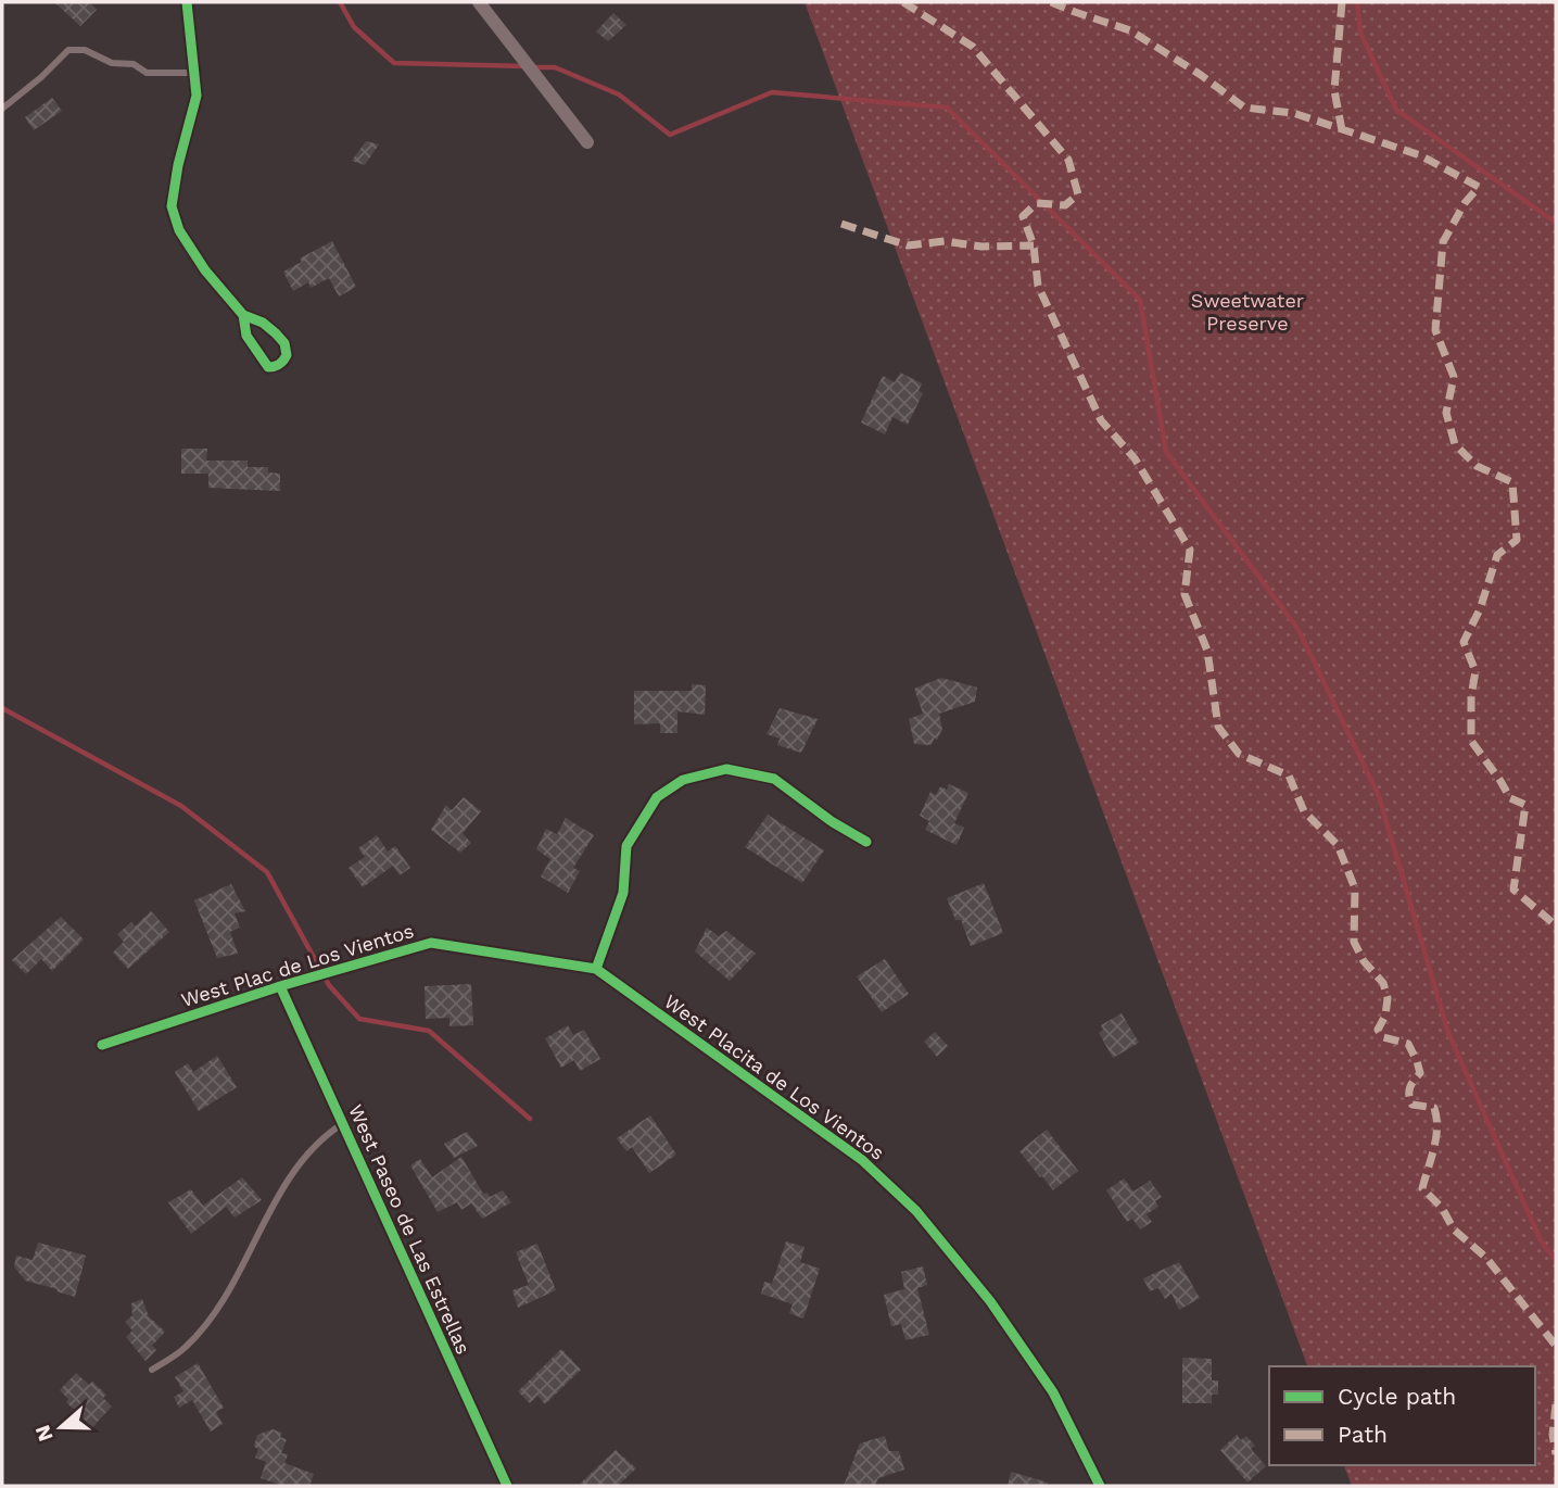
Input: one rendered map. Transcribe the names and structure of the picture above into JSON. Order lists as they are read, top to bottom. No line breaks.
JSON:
{"streets":{"street":["West Plac de Los Vientos","West Placita de Los Vientos","West Paseo de Las Estrellas"]},"crossings":[["West Plac de Los Vientos","West Placita de Los Vientos"],["West Plac de Los Vientos","West Paseo de Las Estrellas"]],"parks":["Sweetwater Preserve"],"legend":["Cycle path","Path"],"north":"left"}
